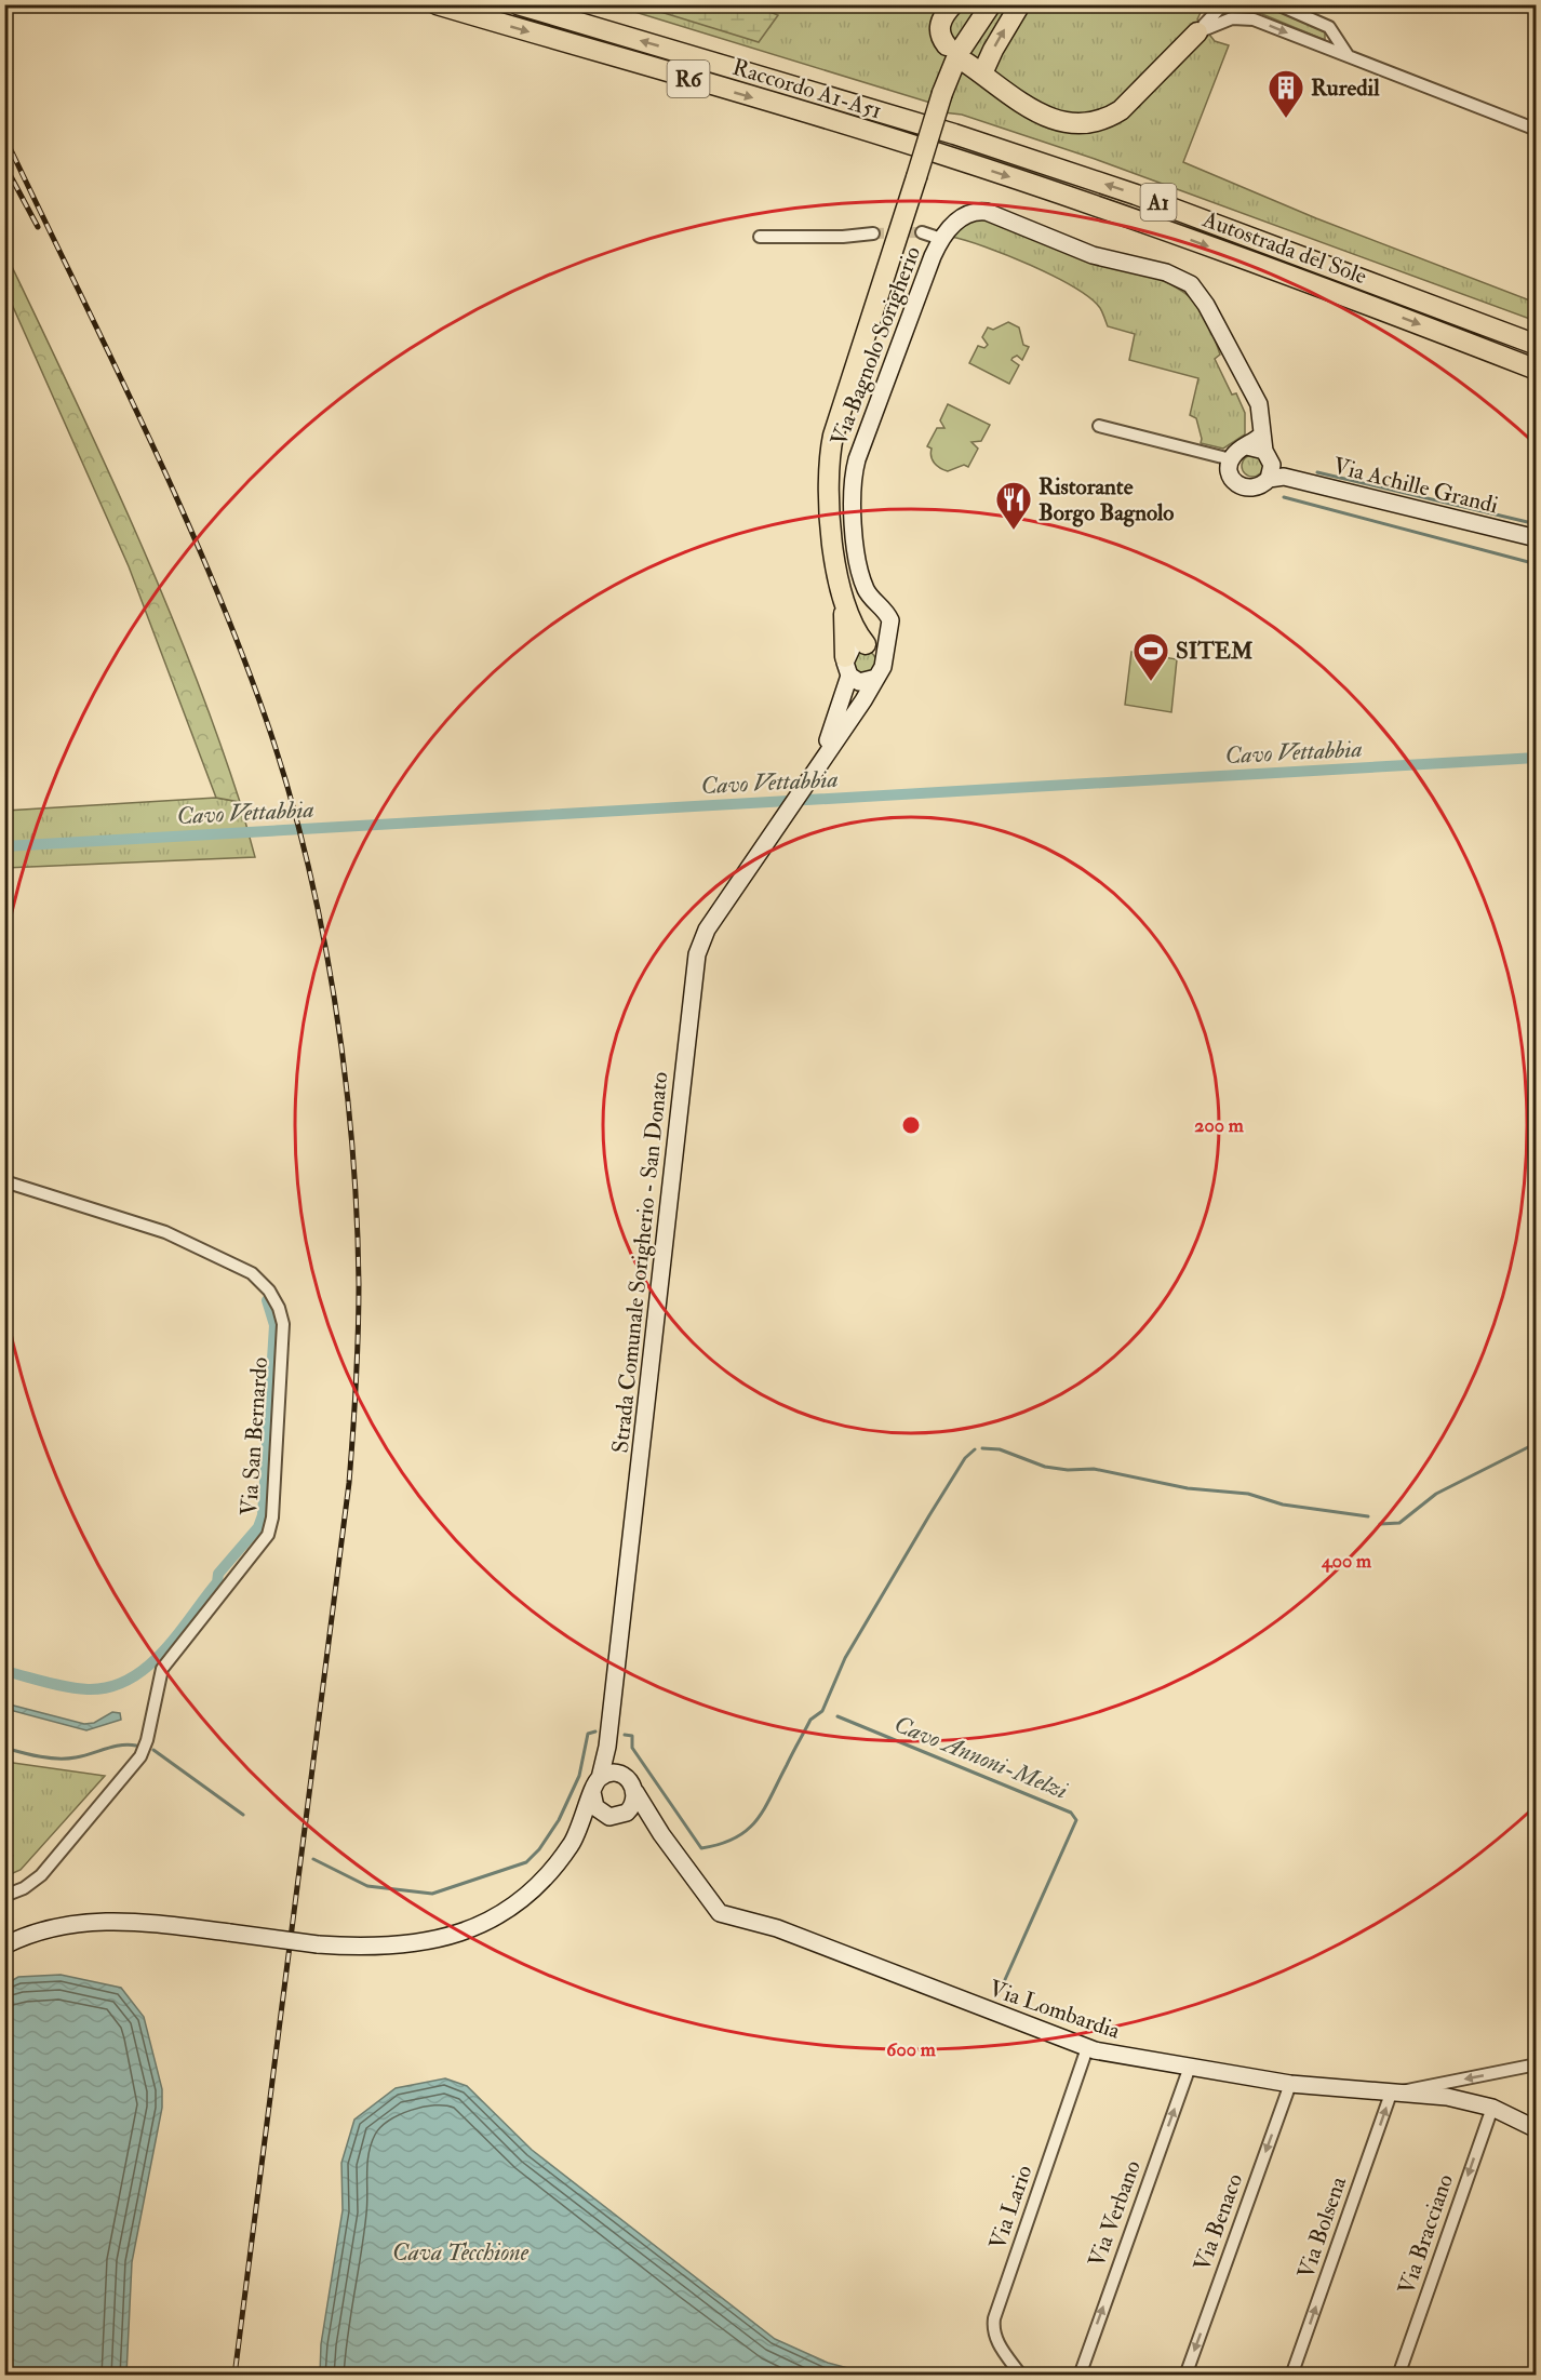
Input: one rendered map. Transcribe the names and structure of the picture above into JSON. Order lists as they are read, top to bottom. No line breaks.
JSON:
{"streets":{"highway":["R6","Raccordo A1-A51","A1","Autostrada del Sole"],"street":["Via Bagnolo Sorigherio","Via Achille Grandi","Strada Comunale Sorigherio - San Donato","Via San Bernardo","Via Lombardia","Via Lario","Via Verbano","Via Benaco","Via Bolsena","Via Bracciano"]},"crossings":[["Raccordo A1-A51","Autostrada del Sole"],["Via Bagnolo Sorigherio","Via Achille Grandi"],["Strada Comunale Sorigherio - San Donato","Via Lombardia"],["Via Lombardia","Via Lario"],["Via Lombardia","Via Verbano"],["Via Lombardia","Via Benaco"],["Via Lombardia","Via Bolsena"],["Via Lombardia","Via Bracciano"]],"one_way":["Via Verbano","Via Benaco","Via Bolsena","Via Bracciano"],"water":["Cavo Vettabbia","Cavo Annoni-Melzi","Cava Tecchione"],"places":{"building":["Ruredil"],"restaurant":["Ristorante Borgo Bagnolo"],"sports":["SITEM"]},"rings":["200 m","400 m","600 m"]}
